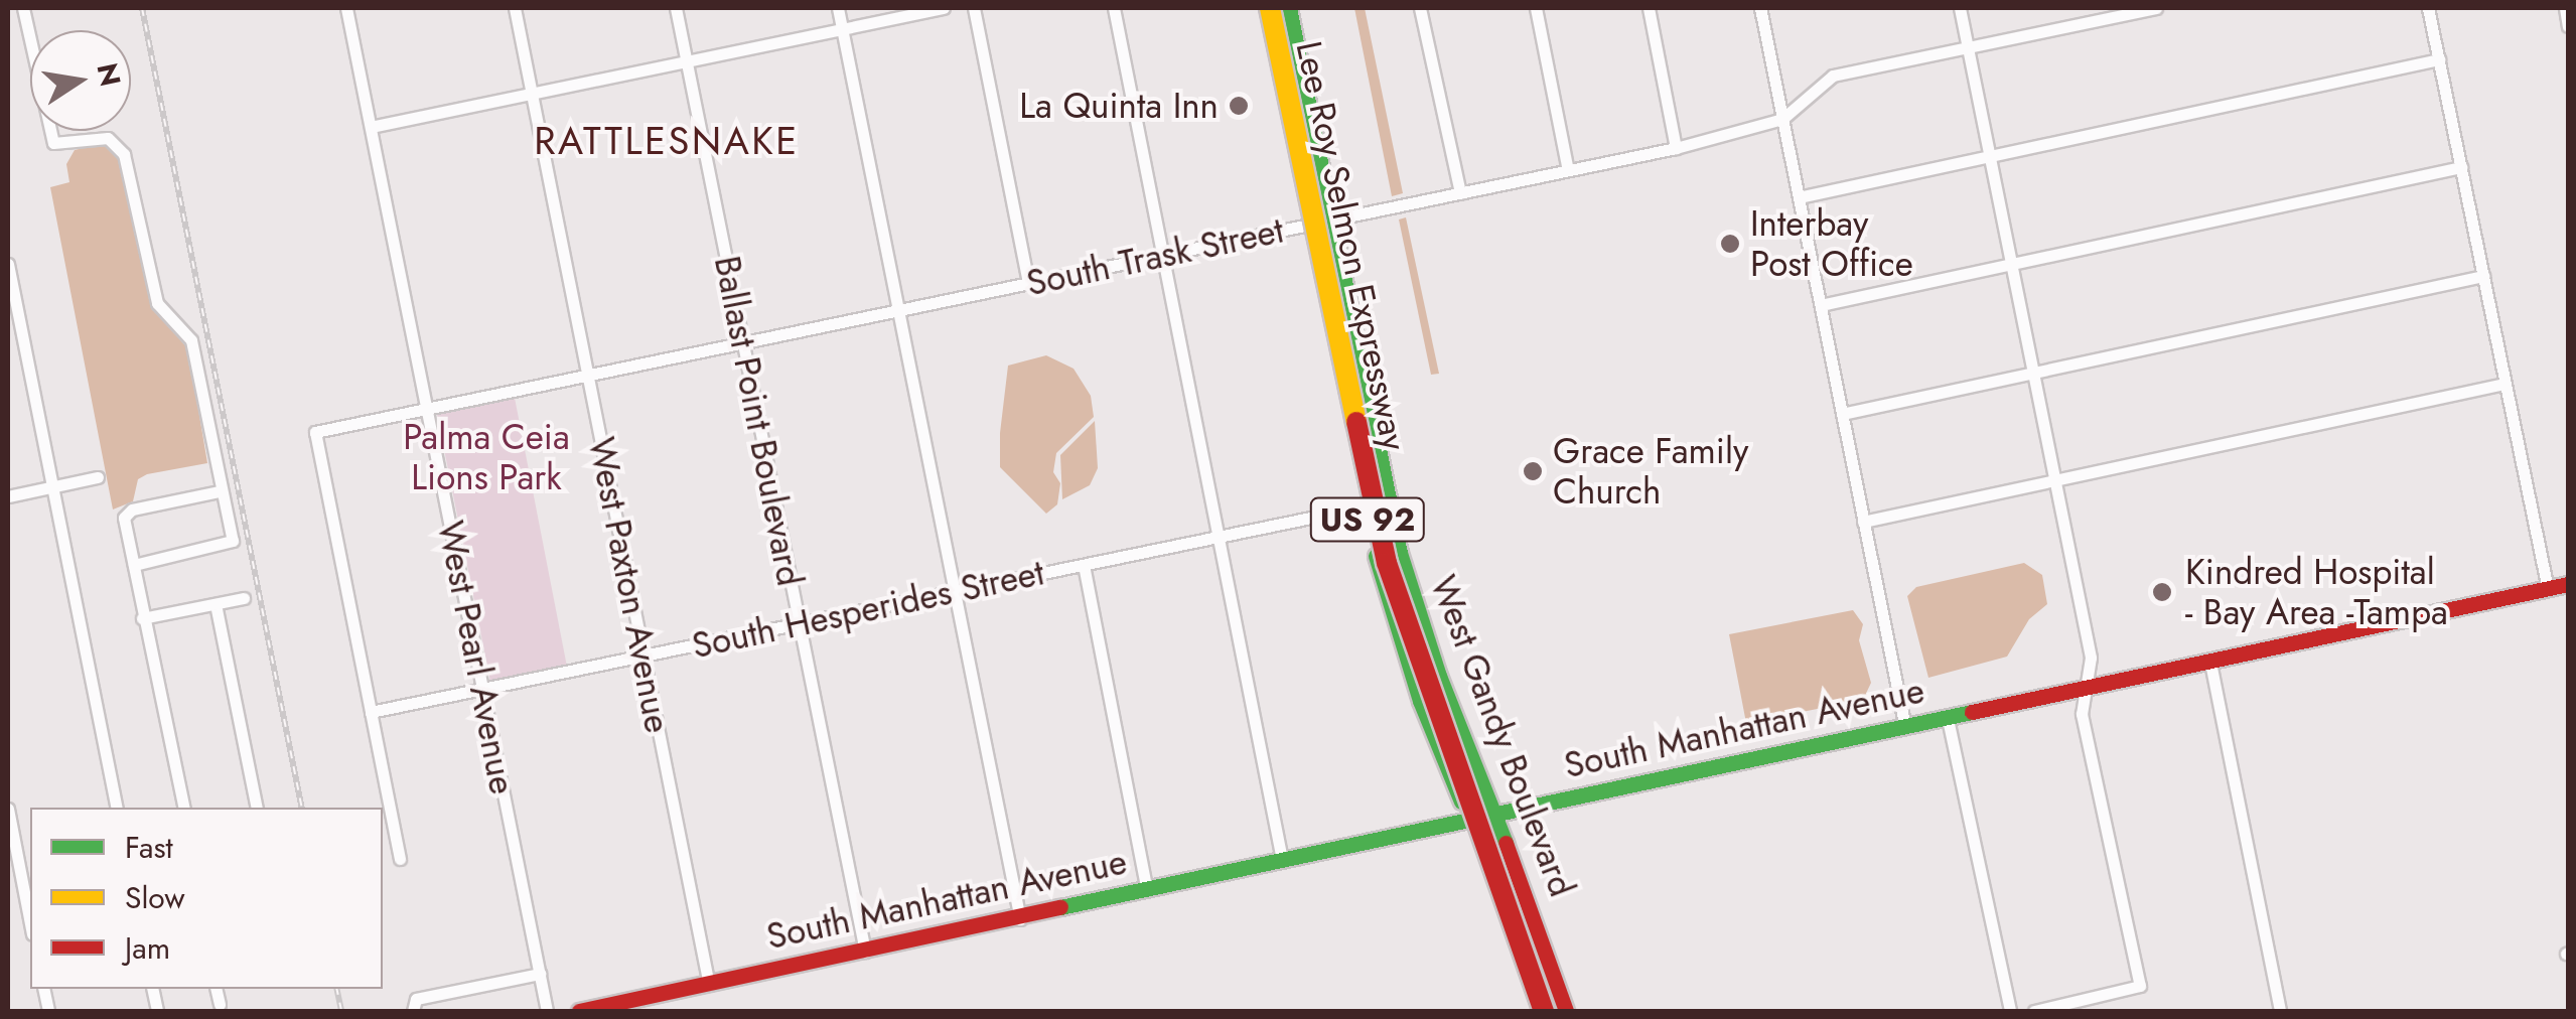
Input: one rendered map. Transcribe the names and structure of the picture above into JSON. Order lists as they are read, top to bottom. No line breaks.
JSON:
{"streets":{"main road":["Lee Roy Selmon Expressway","US 92","South Manhattan Avenue","West Gandy Boulevard"],"street":["South Trask Street","Ballast Point Boulevard","West Paxton Avenue","South Hesperides Street","West Pearl Avenue"]},"crossings":[["Lee Roy Selmon Expressway","West Gandy Boulevard"],["South Trask Street","Ballast Point Boulevard"],["South Trask Street","West Paxton Avenue"],["South Trask Street","South Hesperides Street"],["South Trask Street","West Pearl Avenue"],["South Trask Street","West Gandy Boulevard"],["Ballast Point Boulevard","South Hesperides Street"],["Ballast Point Boulevard","South Manhattan Avenue"],["West Paxton Avenue","South Hesperides Street"],["West Paxton Avenue","South Manhattan Avenue"],["South Hesperides Street","West Pearl Avenue"],["South Hesperides Street","West Gandy Boulevard"],["South Manhattan Avenue","West Gandy Boulevard"]],"districts":["RATTLESNAKE"],"parks":["Palma Ceia Lions Park"],"places":["La Quinta Inn","Interbay Post Office","Grace Family Church","Kindred Hospital - Bay Area -Tampa"],"legend":["Fast","Slow","Jam"],"north":"right"}
